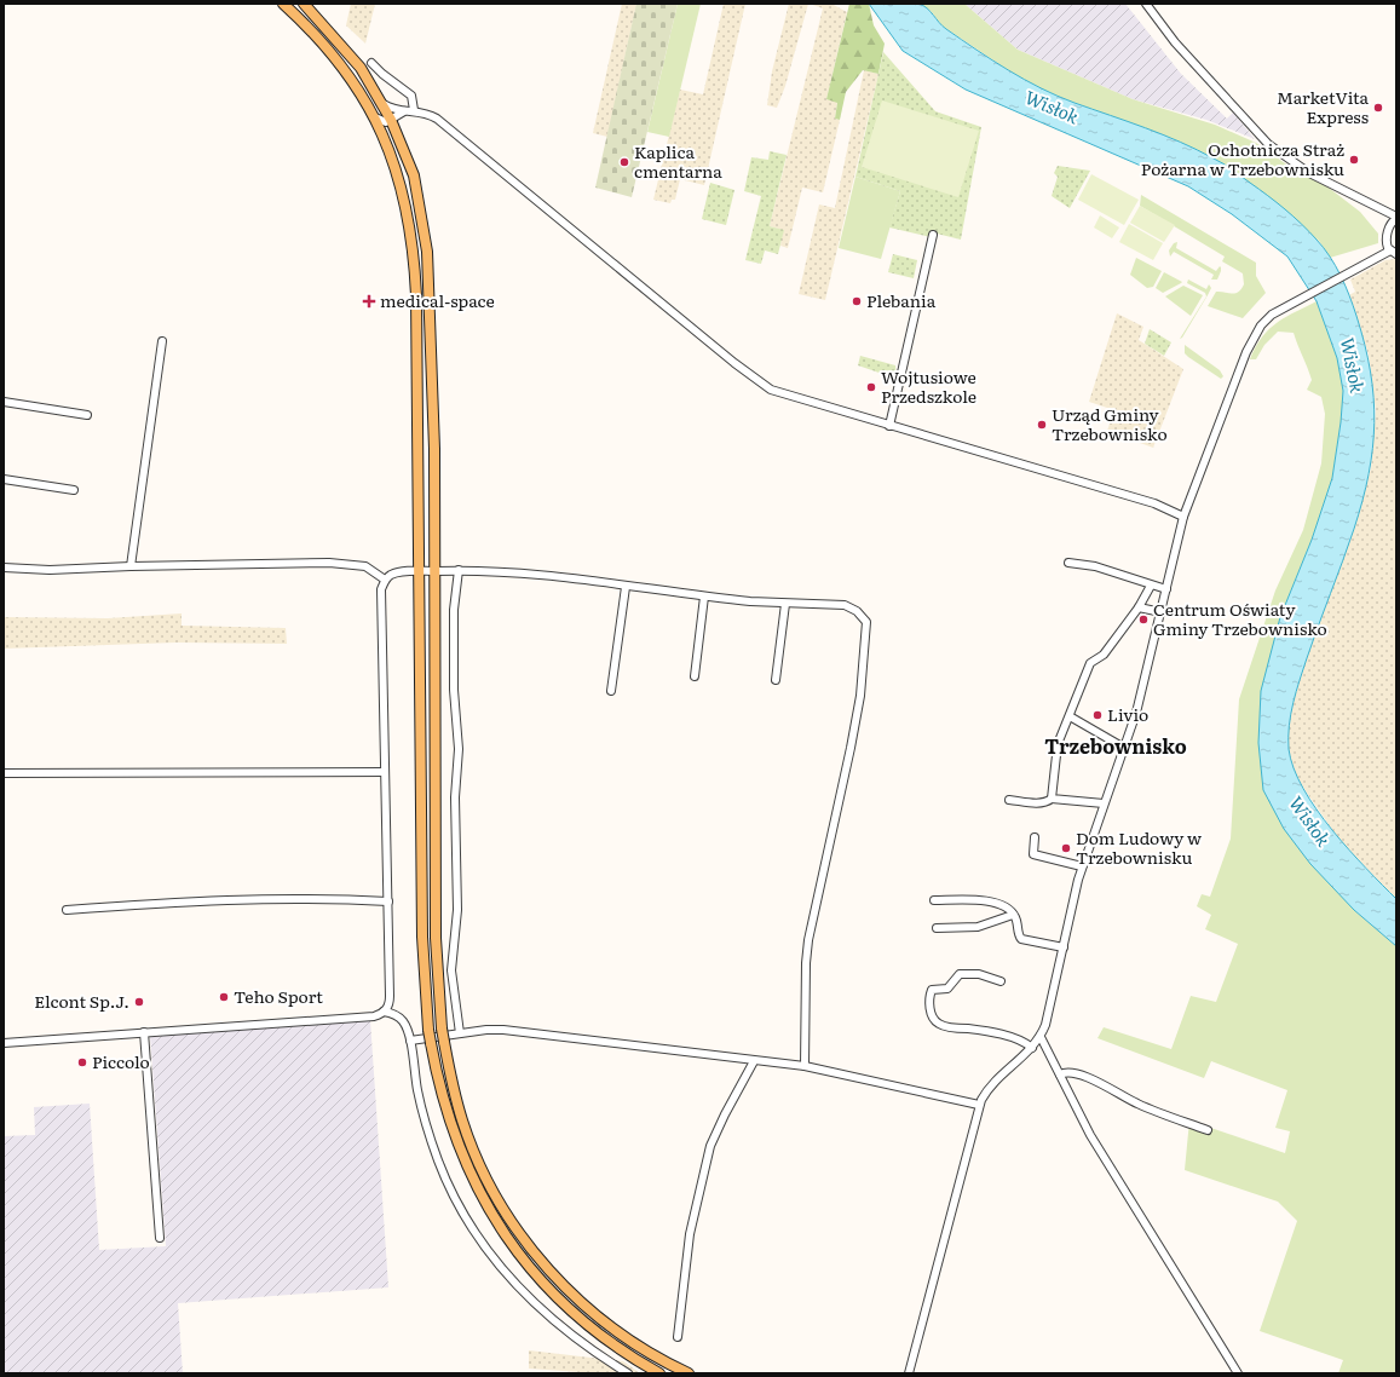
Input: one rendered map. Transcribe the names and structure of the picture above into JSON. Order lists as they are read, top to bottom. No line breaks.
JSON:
{"districts":["Trzebownisko"],"water":["Wisłok"],"places":{"other":["MarketVita Express","Ochotnicza Straż Pożarna w Trzebownisku","Kaplica cmentarna","Plebania","Wojtusiowe Przedszkole","Urząd Gminy Trzebownisko","Centrum Oświaty Gminy Trzebownisko","Livio","Dom Ludowy w Trzebownisku","Teho Sport","Elcont Sp.J.","Piccolo"],"health":["medical-space"]}}
